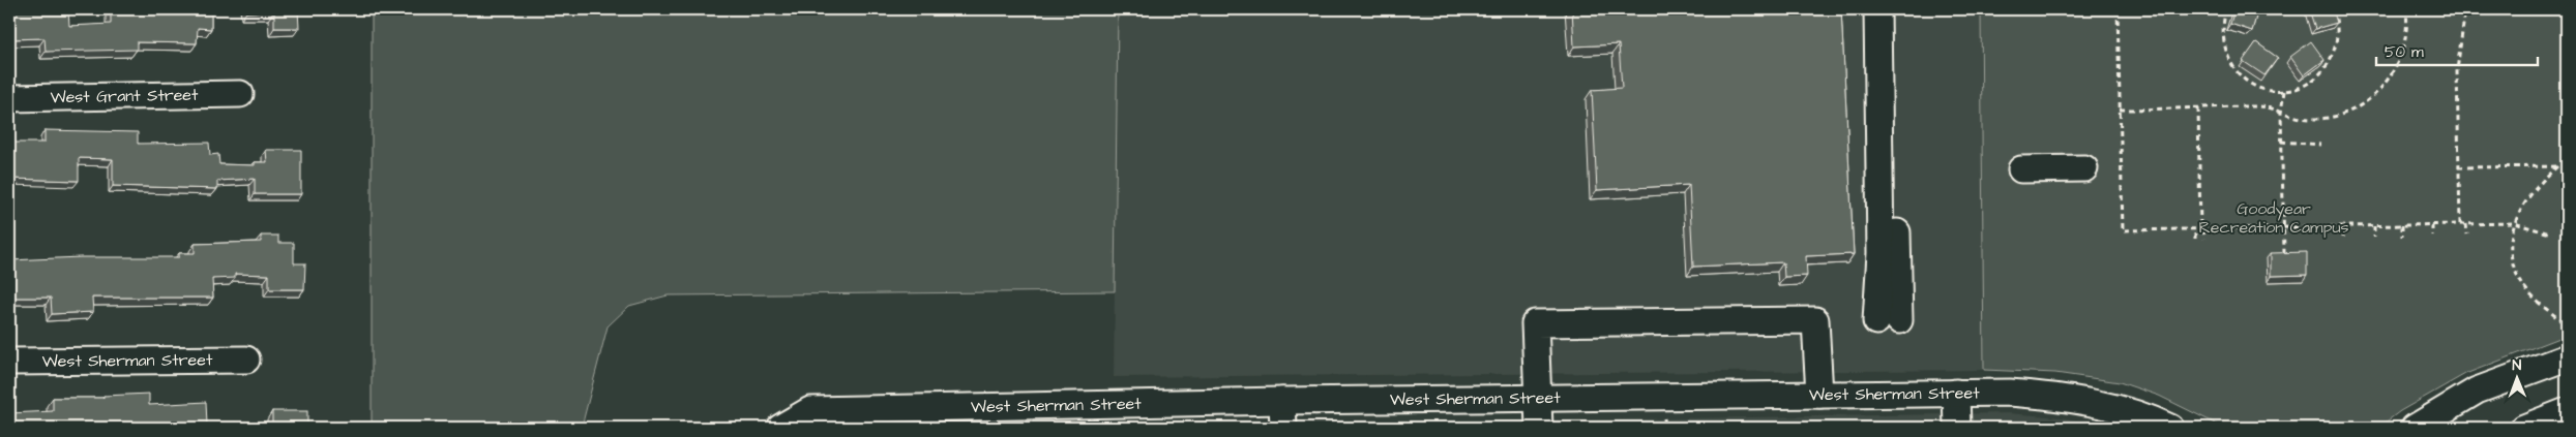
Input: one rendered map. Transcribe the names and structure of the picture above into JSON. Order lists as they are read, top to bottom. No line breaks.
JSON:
{"streets":{"street":["West Grant Street","West Sherman Street"]},"parks":["Goodyear Recreation Campus"],"scale_bar":"50 m","north":"top"}
